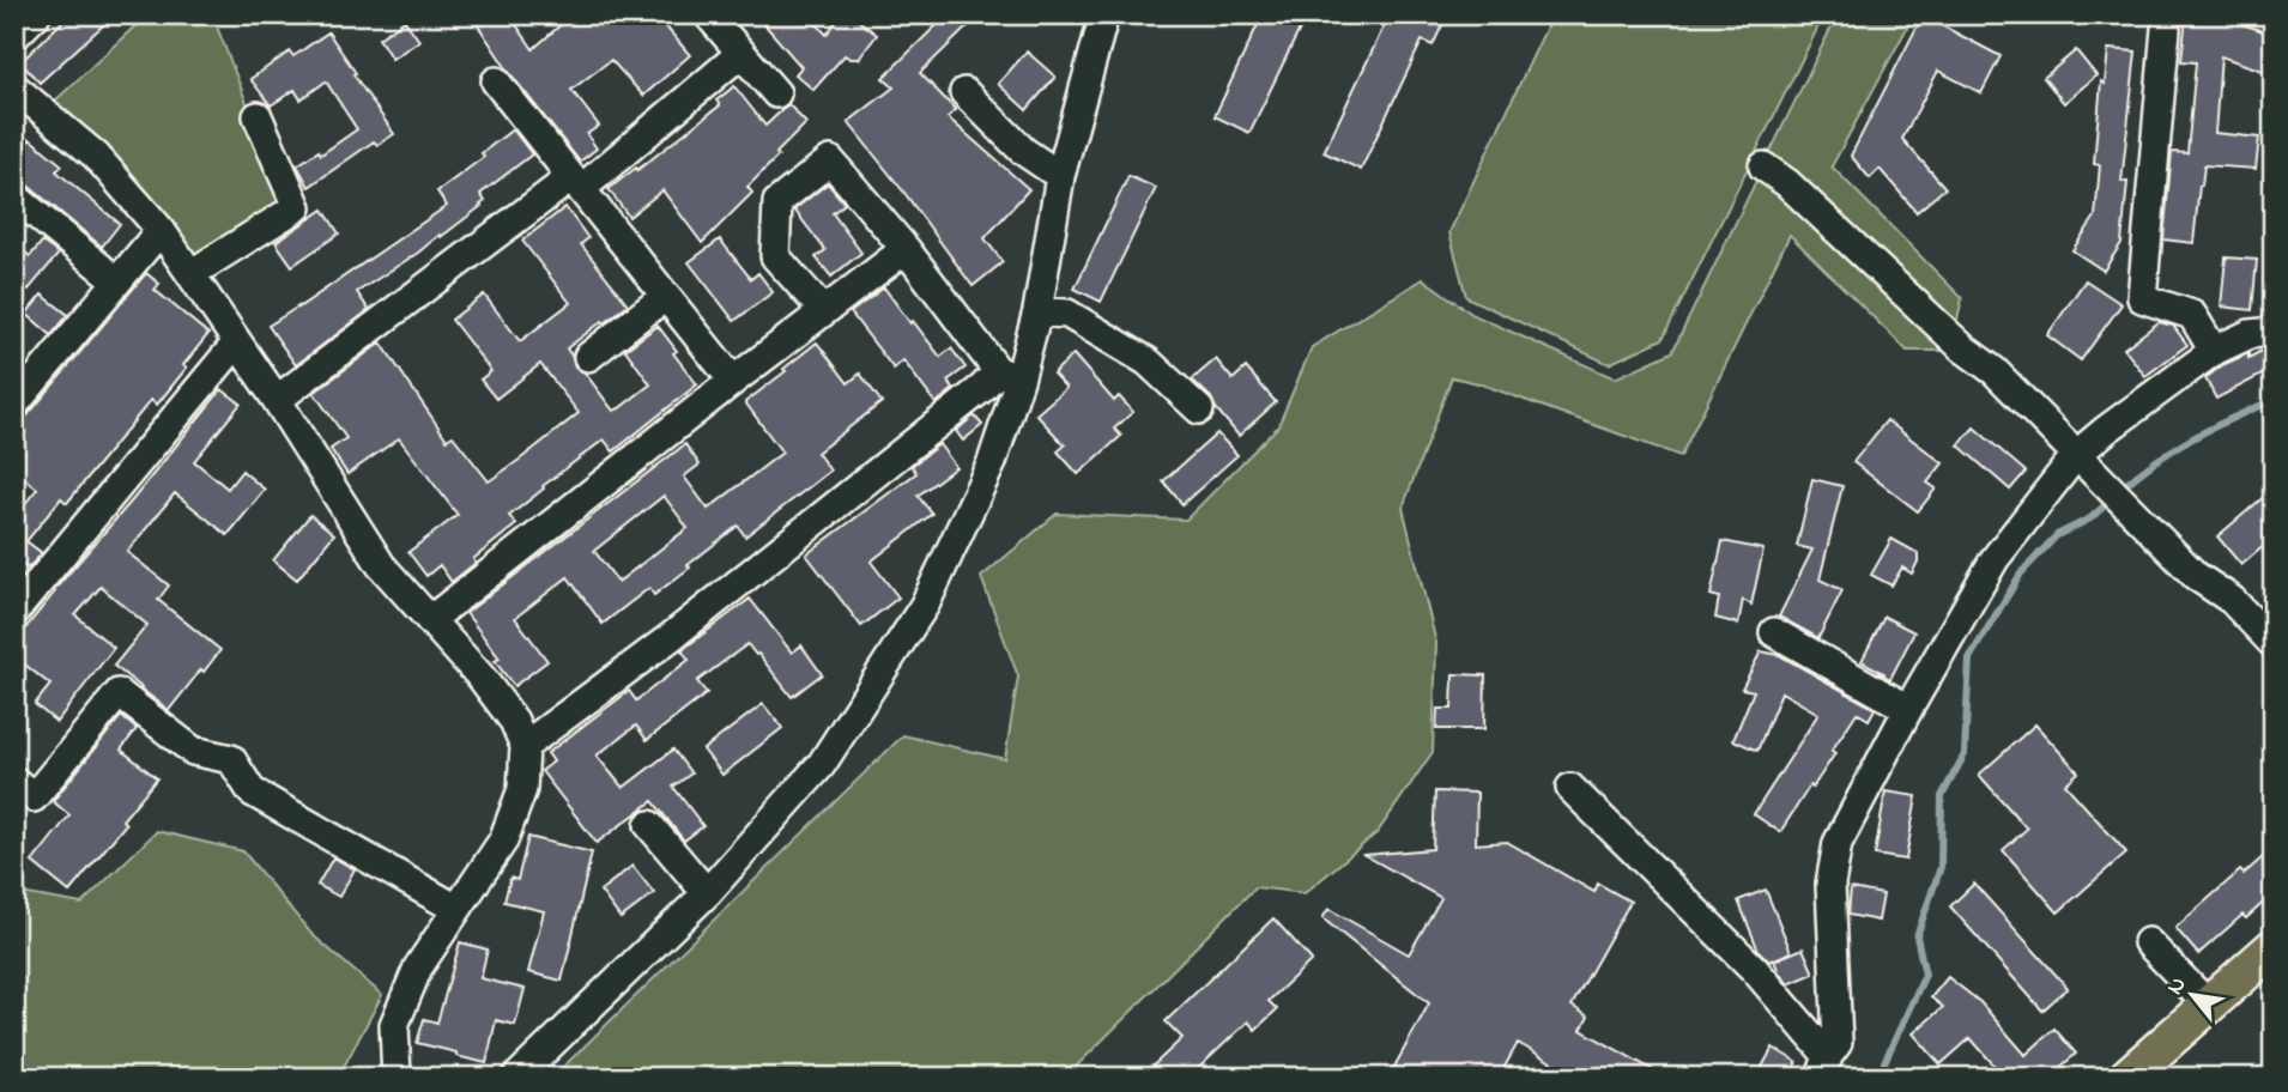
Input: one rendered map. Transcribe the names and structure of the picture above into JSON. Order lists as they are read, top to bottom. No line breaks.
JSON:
{"north":"top left"}
